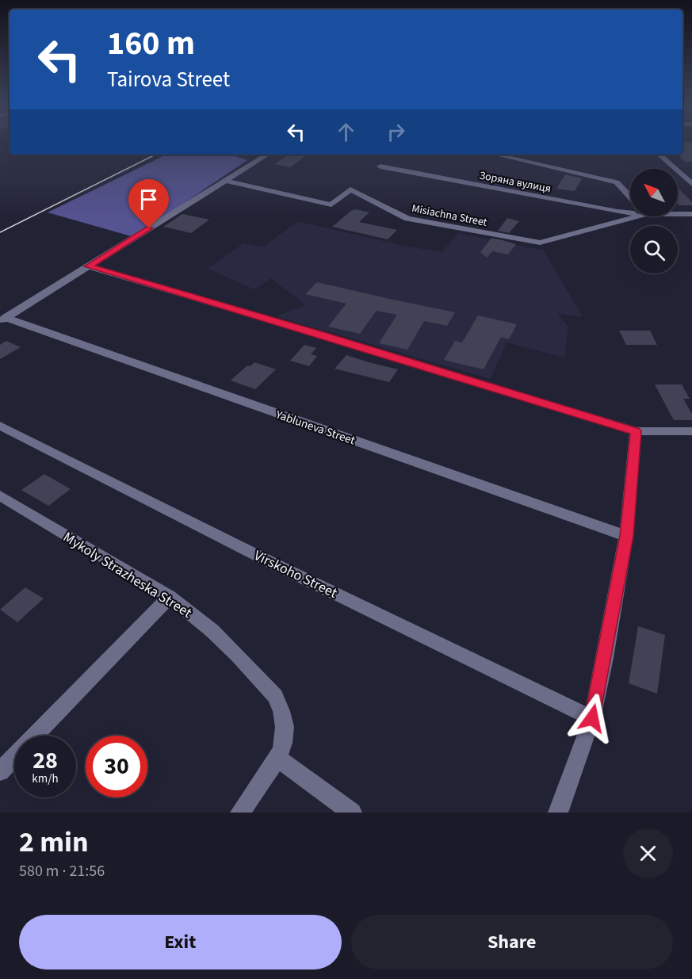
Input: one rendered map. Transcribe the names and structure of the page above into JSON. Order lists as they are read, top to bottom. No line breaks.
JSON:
{"streets":{"street":["Зоряна вулиця","Misiachna Street","Yabluneva Street","Virskoho Street","Mykoly Strazheska Street"]},"north":"top left","page":{"turn":["160 m","Tairova Street"],"speed":"28 km/h","limit":"30","heading":["2 min","580 m · 21:56"],"buttons":["Exit","Share"]}}
